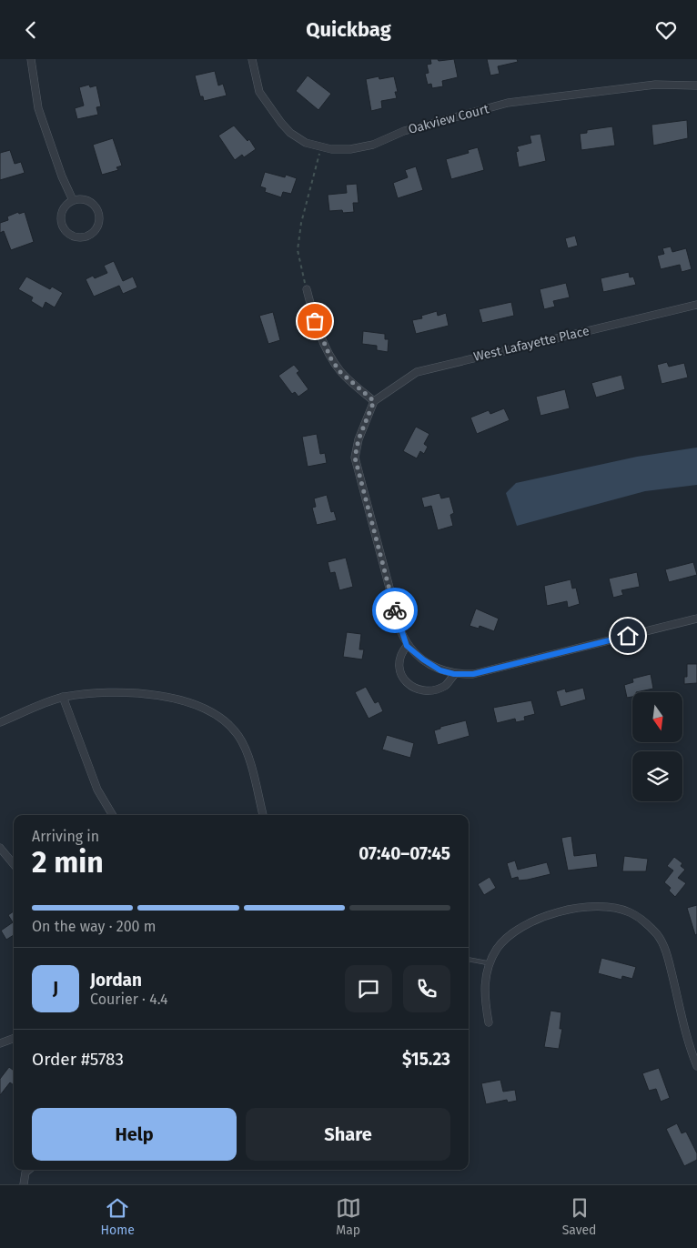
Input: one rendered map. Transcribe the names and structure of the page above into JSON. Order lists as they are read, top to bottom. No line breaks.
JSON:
{"streets":{"street":["Oakview Court","West Lafayette Place"]},"north":"bottom","page":{"header":"Quickbag","heading":["2 min","Arriving in","07:40–07:45"],"panel":["Jordan","Courier · 4.4","Order #5783","$15.23"],"bar":"On the way · 200 m","round":"J","buttons":["Help","Share"],"tabs":["Home","Map","Saved"]}}
